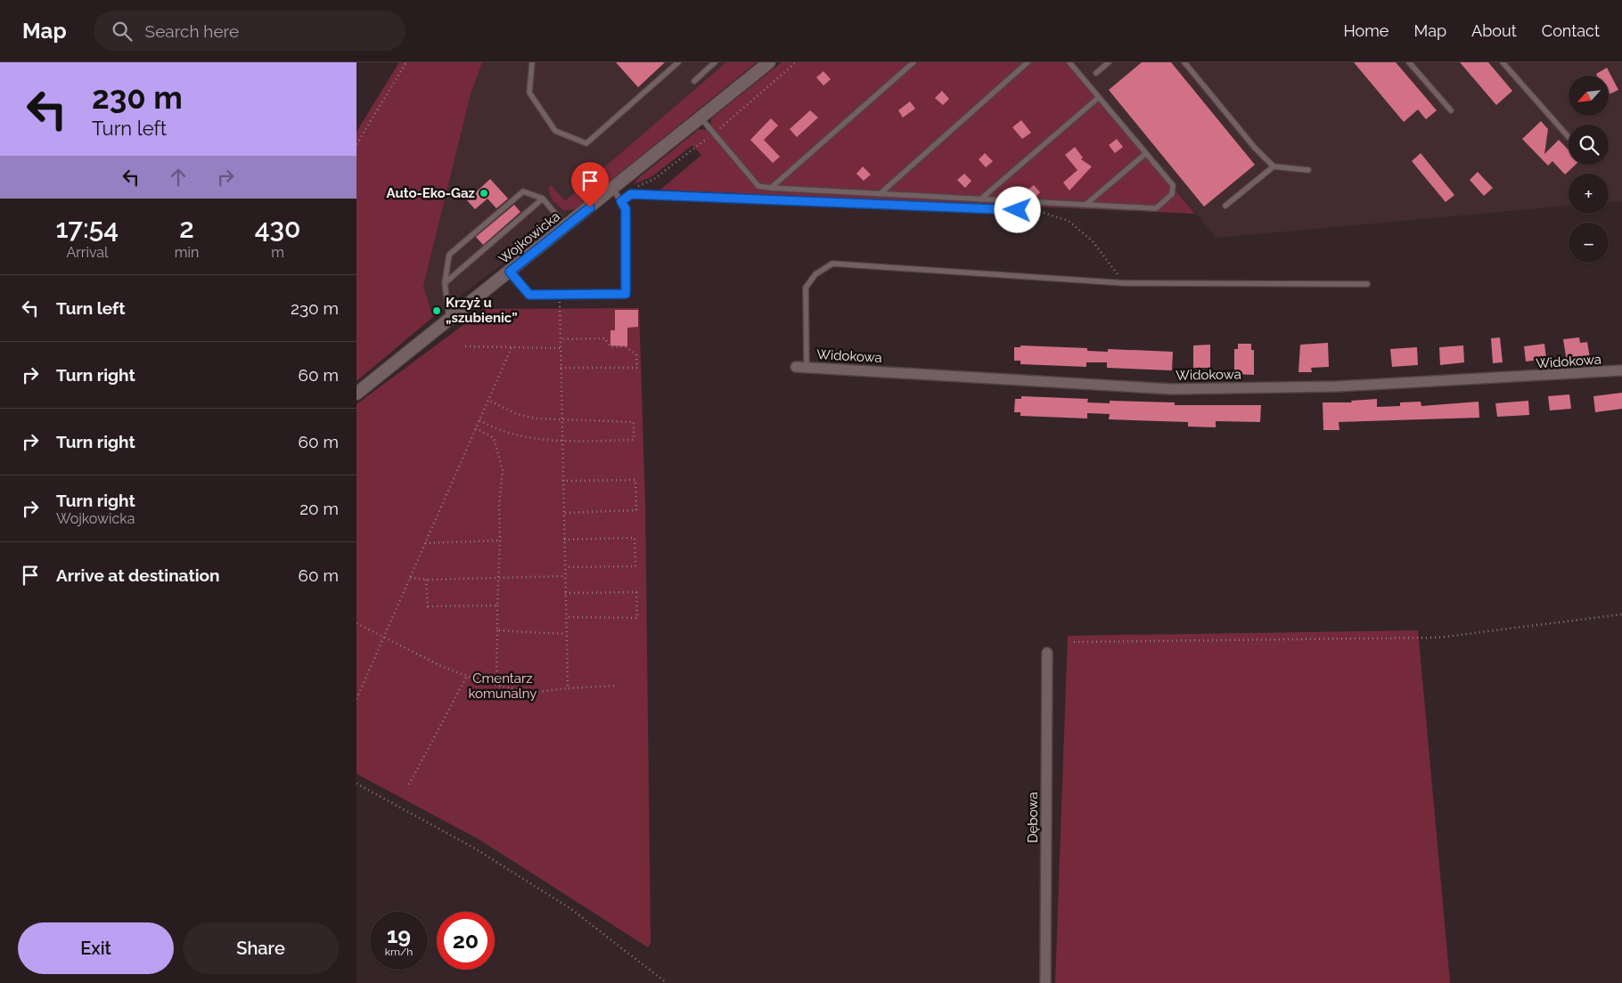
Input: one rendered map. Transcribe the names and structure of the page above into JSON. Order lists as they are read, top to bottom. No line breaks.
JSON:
{"streets":{"street":["Wojkowicka","Widokowa","Dębowa"]},"parks":["Cmentarz komunalny"],"places":["Auto-Eko-Gaz","Krzyż u „szubienic”"],"north":"bottom left","page":{"header":"Map","search":"Search here","nav":["Home","Map","About","Contact"],"turn":["230 m","Turn left"],"map_buttons":["+","−"],"eta":["17:54","Arrival","2","min","430","m"],"list":[{"name":"Turn left","value":"230 m"},{"name":"Turn right","value":"60 m"},{"name":"Turn right","value":"60 m"},{"name":"Turn right","note":"Wojkowicka","value":"20 m"},{"name":"Arrive at destination","value":"60 m"}],"speed":"19 km/h","limit":"20","buttons":["Exit","Share"]}}
